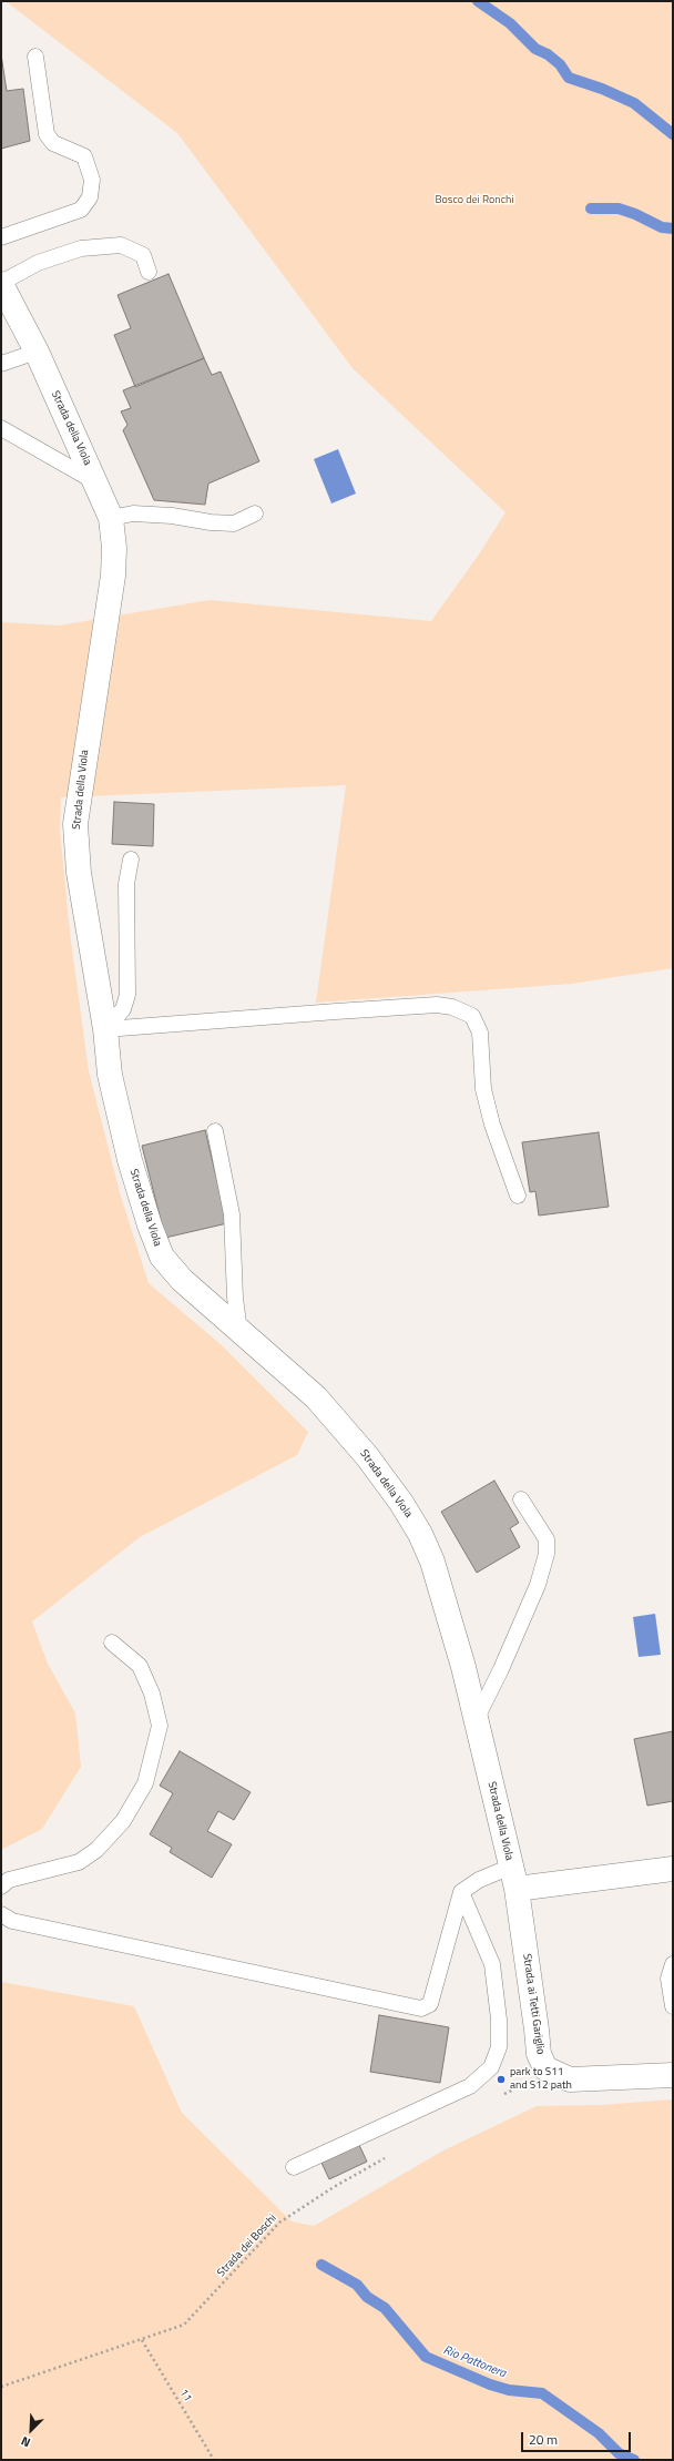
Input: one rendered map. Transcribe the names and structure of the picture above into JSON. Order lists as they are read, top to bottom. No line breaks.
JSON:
{"streets":{"street":["Strada della Viola","Strada ai Tetti Gariglio"],"path":["Strada dei Boschi","11"]},"crossings":[["Strada della Viola","Strada ai Tetti Gariglio"],["Strada dei Boschi","11"]],"water":["Rio Pattonera"],"parks":["Bosco dei Ronchi"],"places":["park to S11 and S12 path"],"scale_bar":"20 m","north":"bottom left"}
